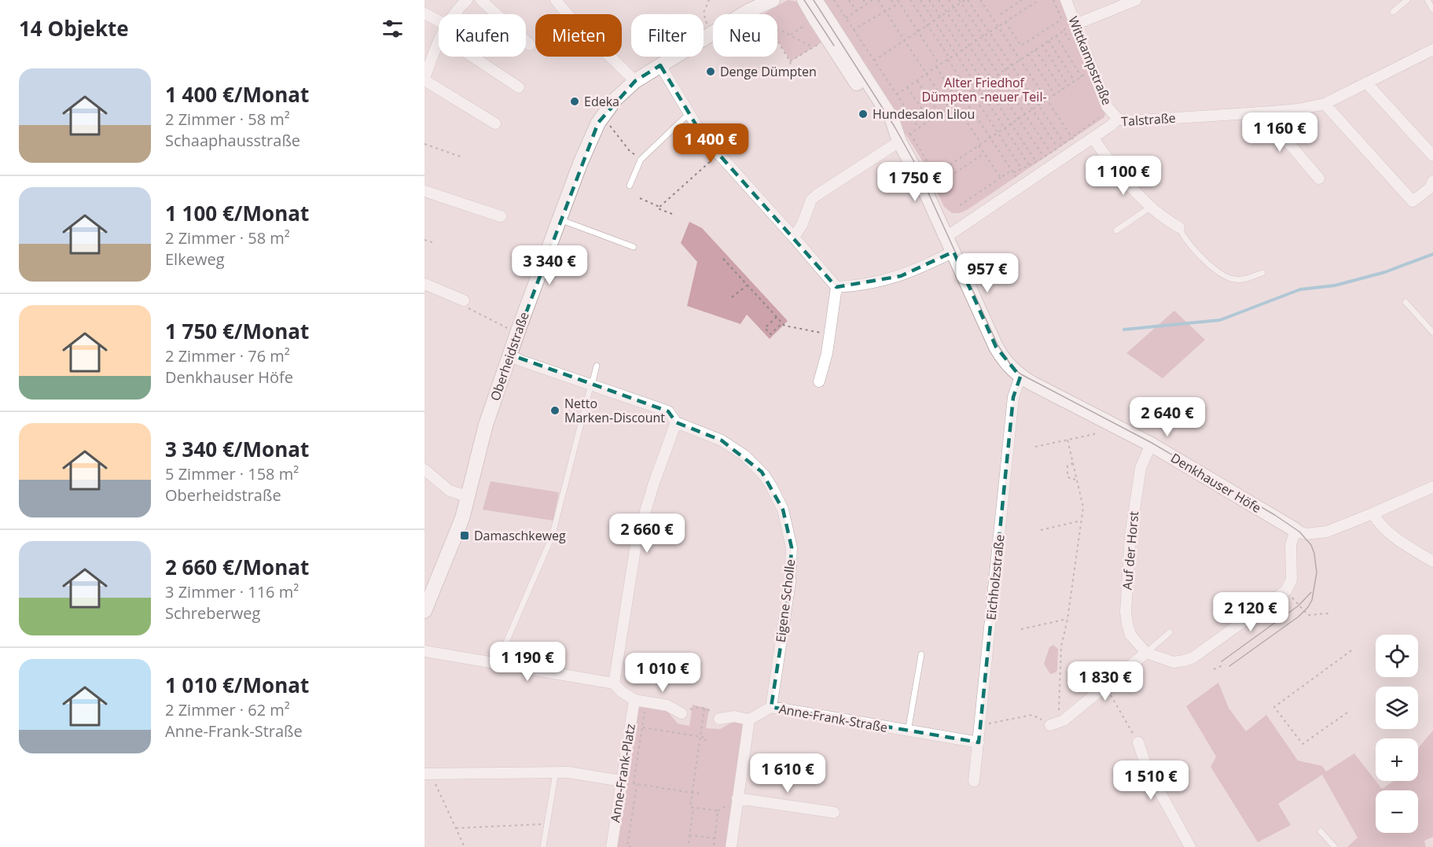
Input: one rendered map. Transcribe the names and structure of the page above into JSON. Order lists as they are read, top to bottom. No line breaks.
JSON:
{"streets":{"street":["Wittkampstraße","Talstraße","Oberheidstraße","Denkhauser Höfe","Auf der Horst","Eichholzstraße","Eigene Scholle","Anne-Frank-Straße","Anne-Frank-Platz"]},"crossings":[["Wittkampstraße","Talstraße"],["Talstraße","Denkhauser Höfe"],["Oberheidstraße","Eigene Scholle"],["Denkhauser Höfe","Auf der Horst"],["Denkhauser Höfe","Eichholzstraße"],["Eichholzstraße","Anne-Frank-Straße"],["Eigene Scholle","Anne-Frank-Straße"]],"parks":["Alter Friedhof Dümpten -neuer Teil-"],"places":{"other":["Denge Dümpten","Edeka","Hundesalon Lilou","Netto Marken-Discount"],"transit":["Damaschkeweg"]},"page":{"heading":"14 Objekte","chip":["Kaufen","Mieten","Filter","Neu"],"list":[{"name":"1 400 €/Monat","note":"2 Zimmer · 58 m² · Schaaphausstraße"},{"name":"1 100 €/Monat","note":"2 Zimmer · 58 m² · Elkeweg"},{"name":"1 750 €/Monat","note":"2 Zimmer · 76 m² · Denkhauser Höfe"},{"name":"3 340 €/Monat","note":"5 Zimmer · 158 m² · Oberheidstraße"},{"name":"2 660 €/Monat","note":"3 Zimmer · 116 m² · Schreberweg"},{"name":"1 010 €/Monat","note":"2 Zimmer · 62 m² · Anne-Frank-Straße"}],"price":["1 160 €","1 400 €","1 100 €","1 750 €","3 340 €","957 €","2 640 €","2 660 €","2 120 €","1 190 €","1 010 €","1 830 €","1 610 €","1 510 €"],"map_buttons":["+","−"]}}
